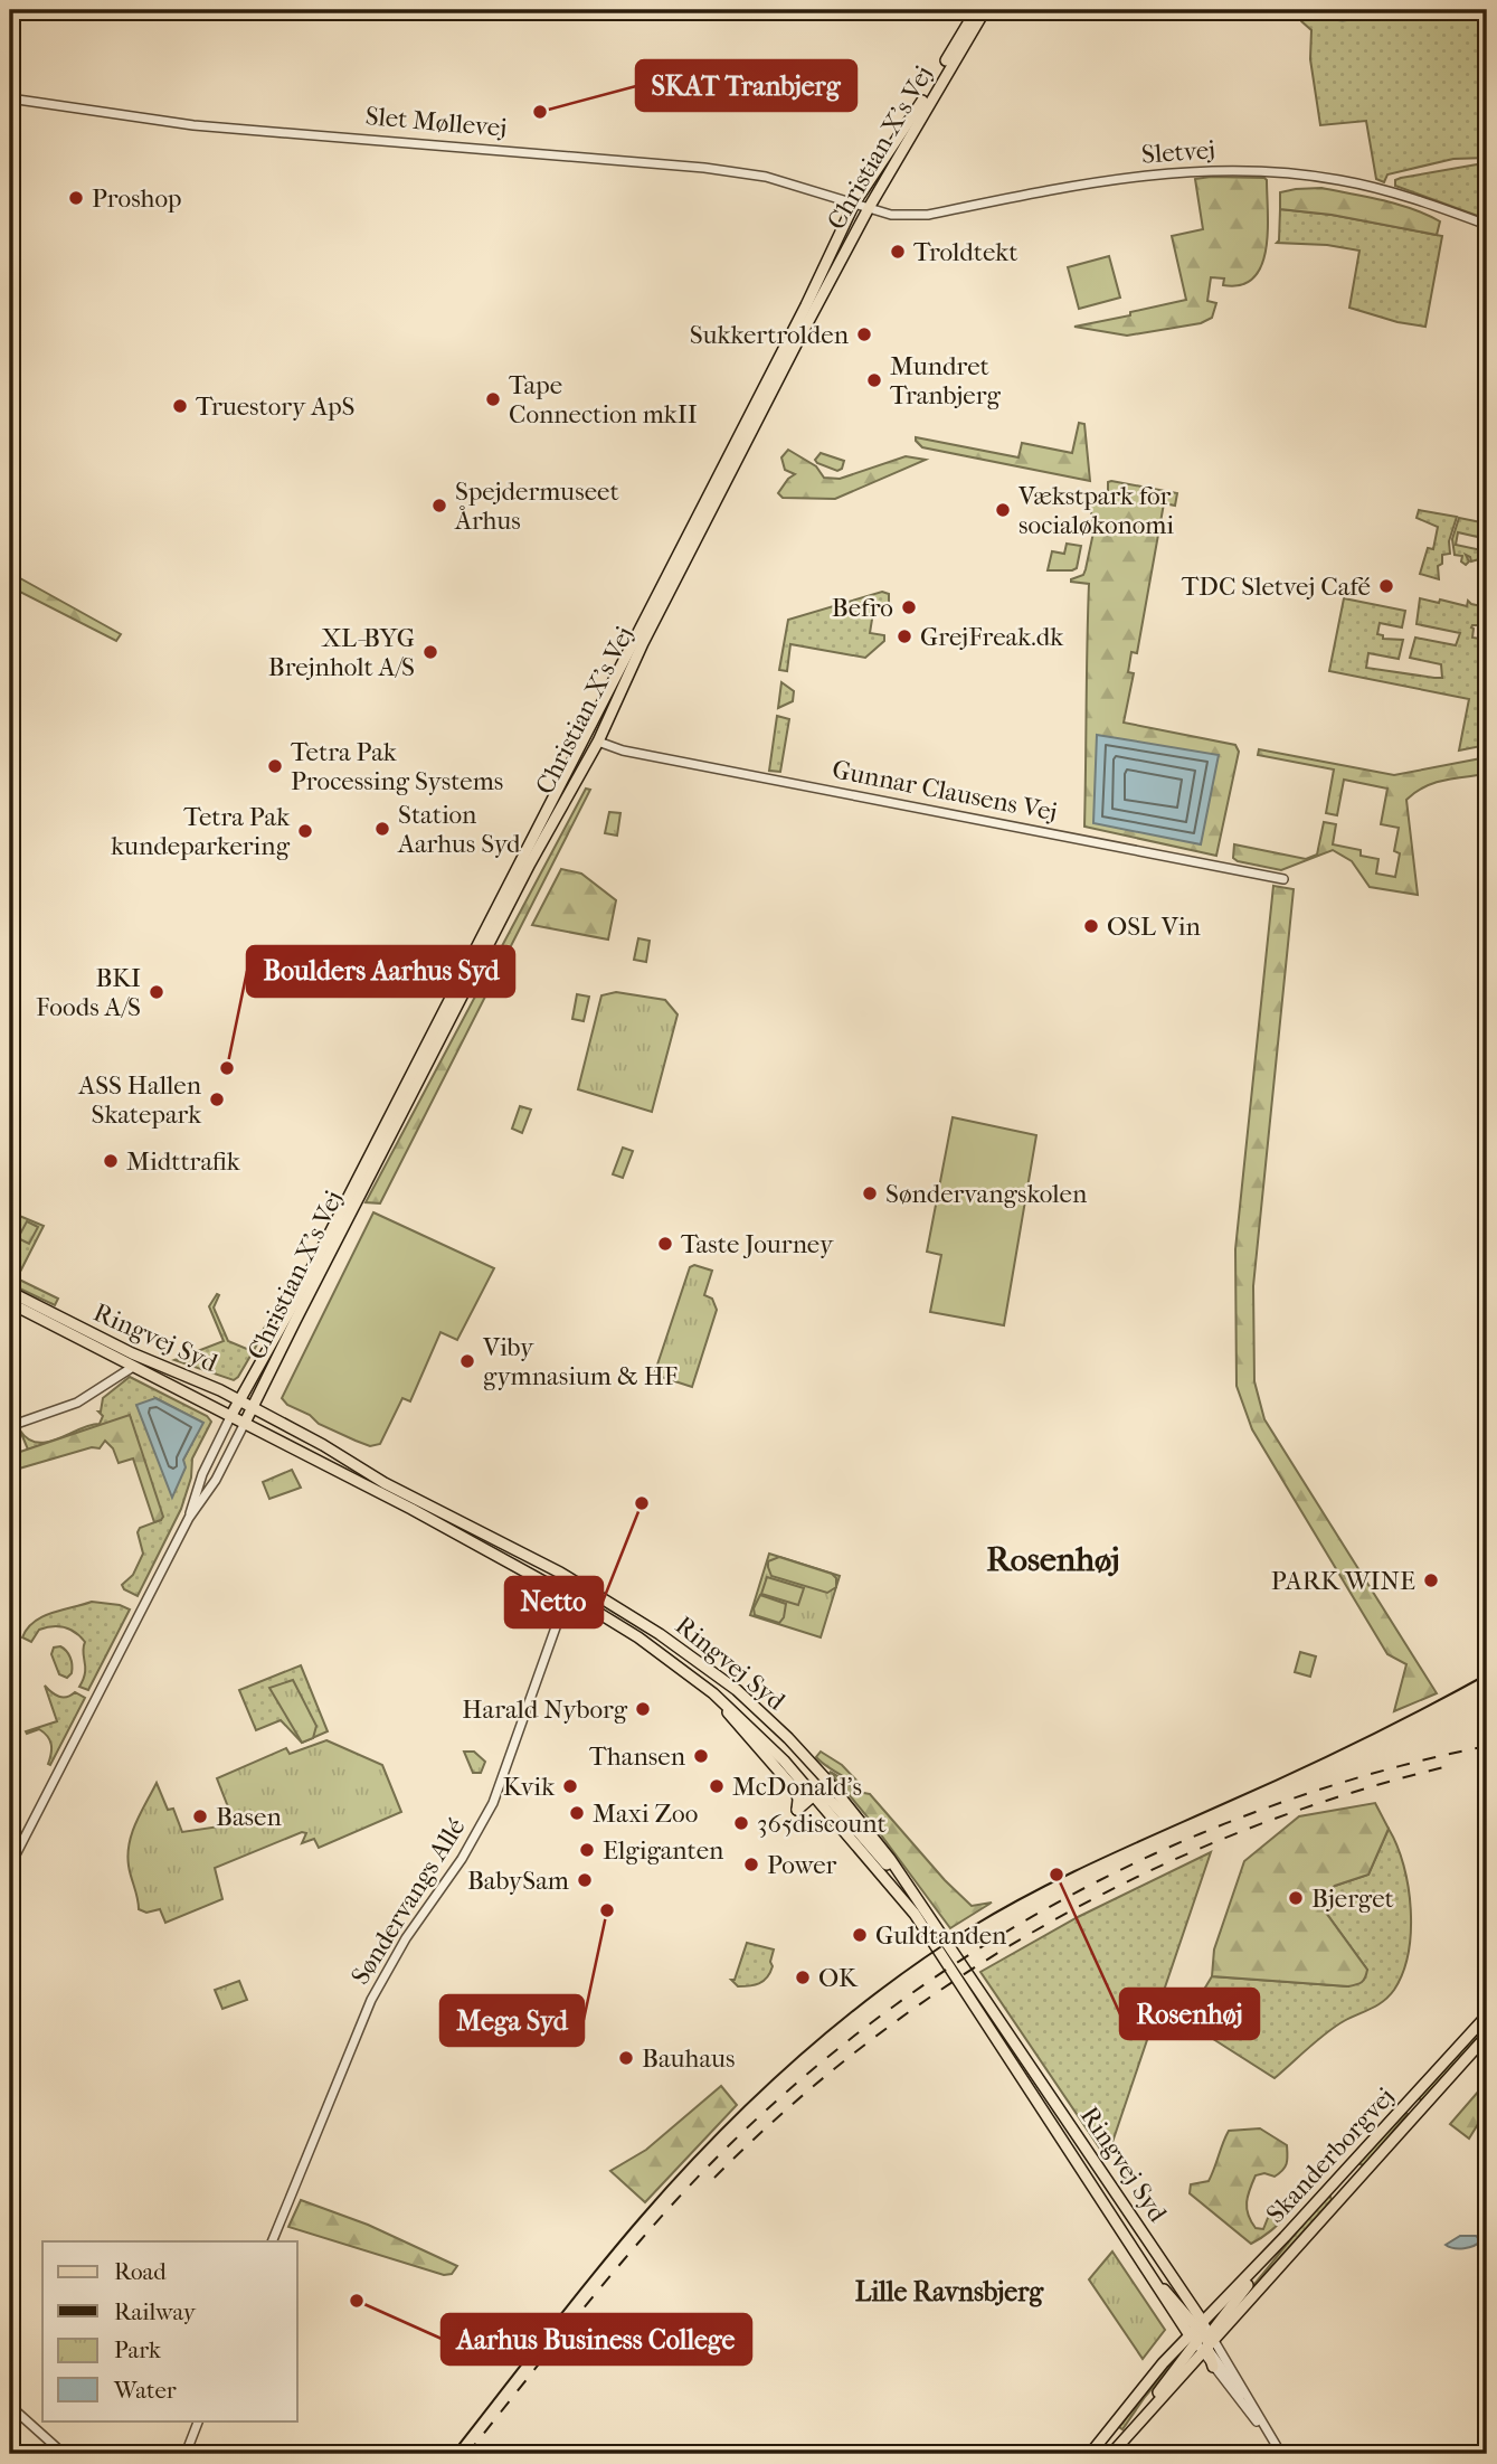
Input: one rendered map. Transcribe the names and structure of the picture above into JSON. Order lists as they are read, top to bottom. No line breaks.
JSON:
{"streets":{"main road":["Christian X's Vej","Ringvej Syd","Skanderborgvej"],"street":["Slet Møllevej","Sletvej","Gunnar Clausens Vej","Søndervangs Allé"]},"crossings":[["Slet Møllevej","Christian X's Vej"],["Slet Møllevej","Sletvej"],["Christian X's Vej","Sletvej"],["Christian X's Vej","Gunnar Clausens Vej"],["Christian X's Vej","Ringvej Syd"],["Ringvej Syd","Søndervangs Allé"],["Ringvej Syd","Skanderborgvej"]],"districts":["Rosenhøj","Lille Ravnsbjerg"],"places":["SKAT Tranbjerg","Proshop","Troldtekt","Sukkertrolden","Mundret Tranbjerg","Tape Connection mkII","Truestory ApS","Spejdermuseet Århus","Vækstpark for socialøkonomi","TDC Sletvej Café","Befro","GrejFreak.dk","XL-BYG Brejnholt A/S","Tetra Pak Processing Systems","Station Aarhus Syd","Tetra Pak kundeparkering","OSL Vin","BKI Foods A/S","Boulders Aarhus Syd","ASS Hallen Skatepark","Midttrafik","Søndervangskolen","Taste Journey","Viby gymnasium & HF","Netto","PARK WINE","Harald Nyborg","Thansen","Kvik","McDonald's","Maxi Zoo","Basen","365discount","Elgiganten","Power","Rosenhøj","BabySam","Bjerget","Mega Syd","Guldtanden","OK","Bauhaus","Aarhus Business College"],"legend":["Road","Railway","Park","Water"]}
